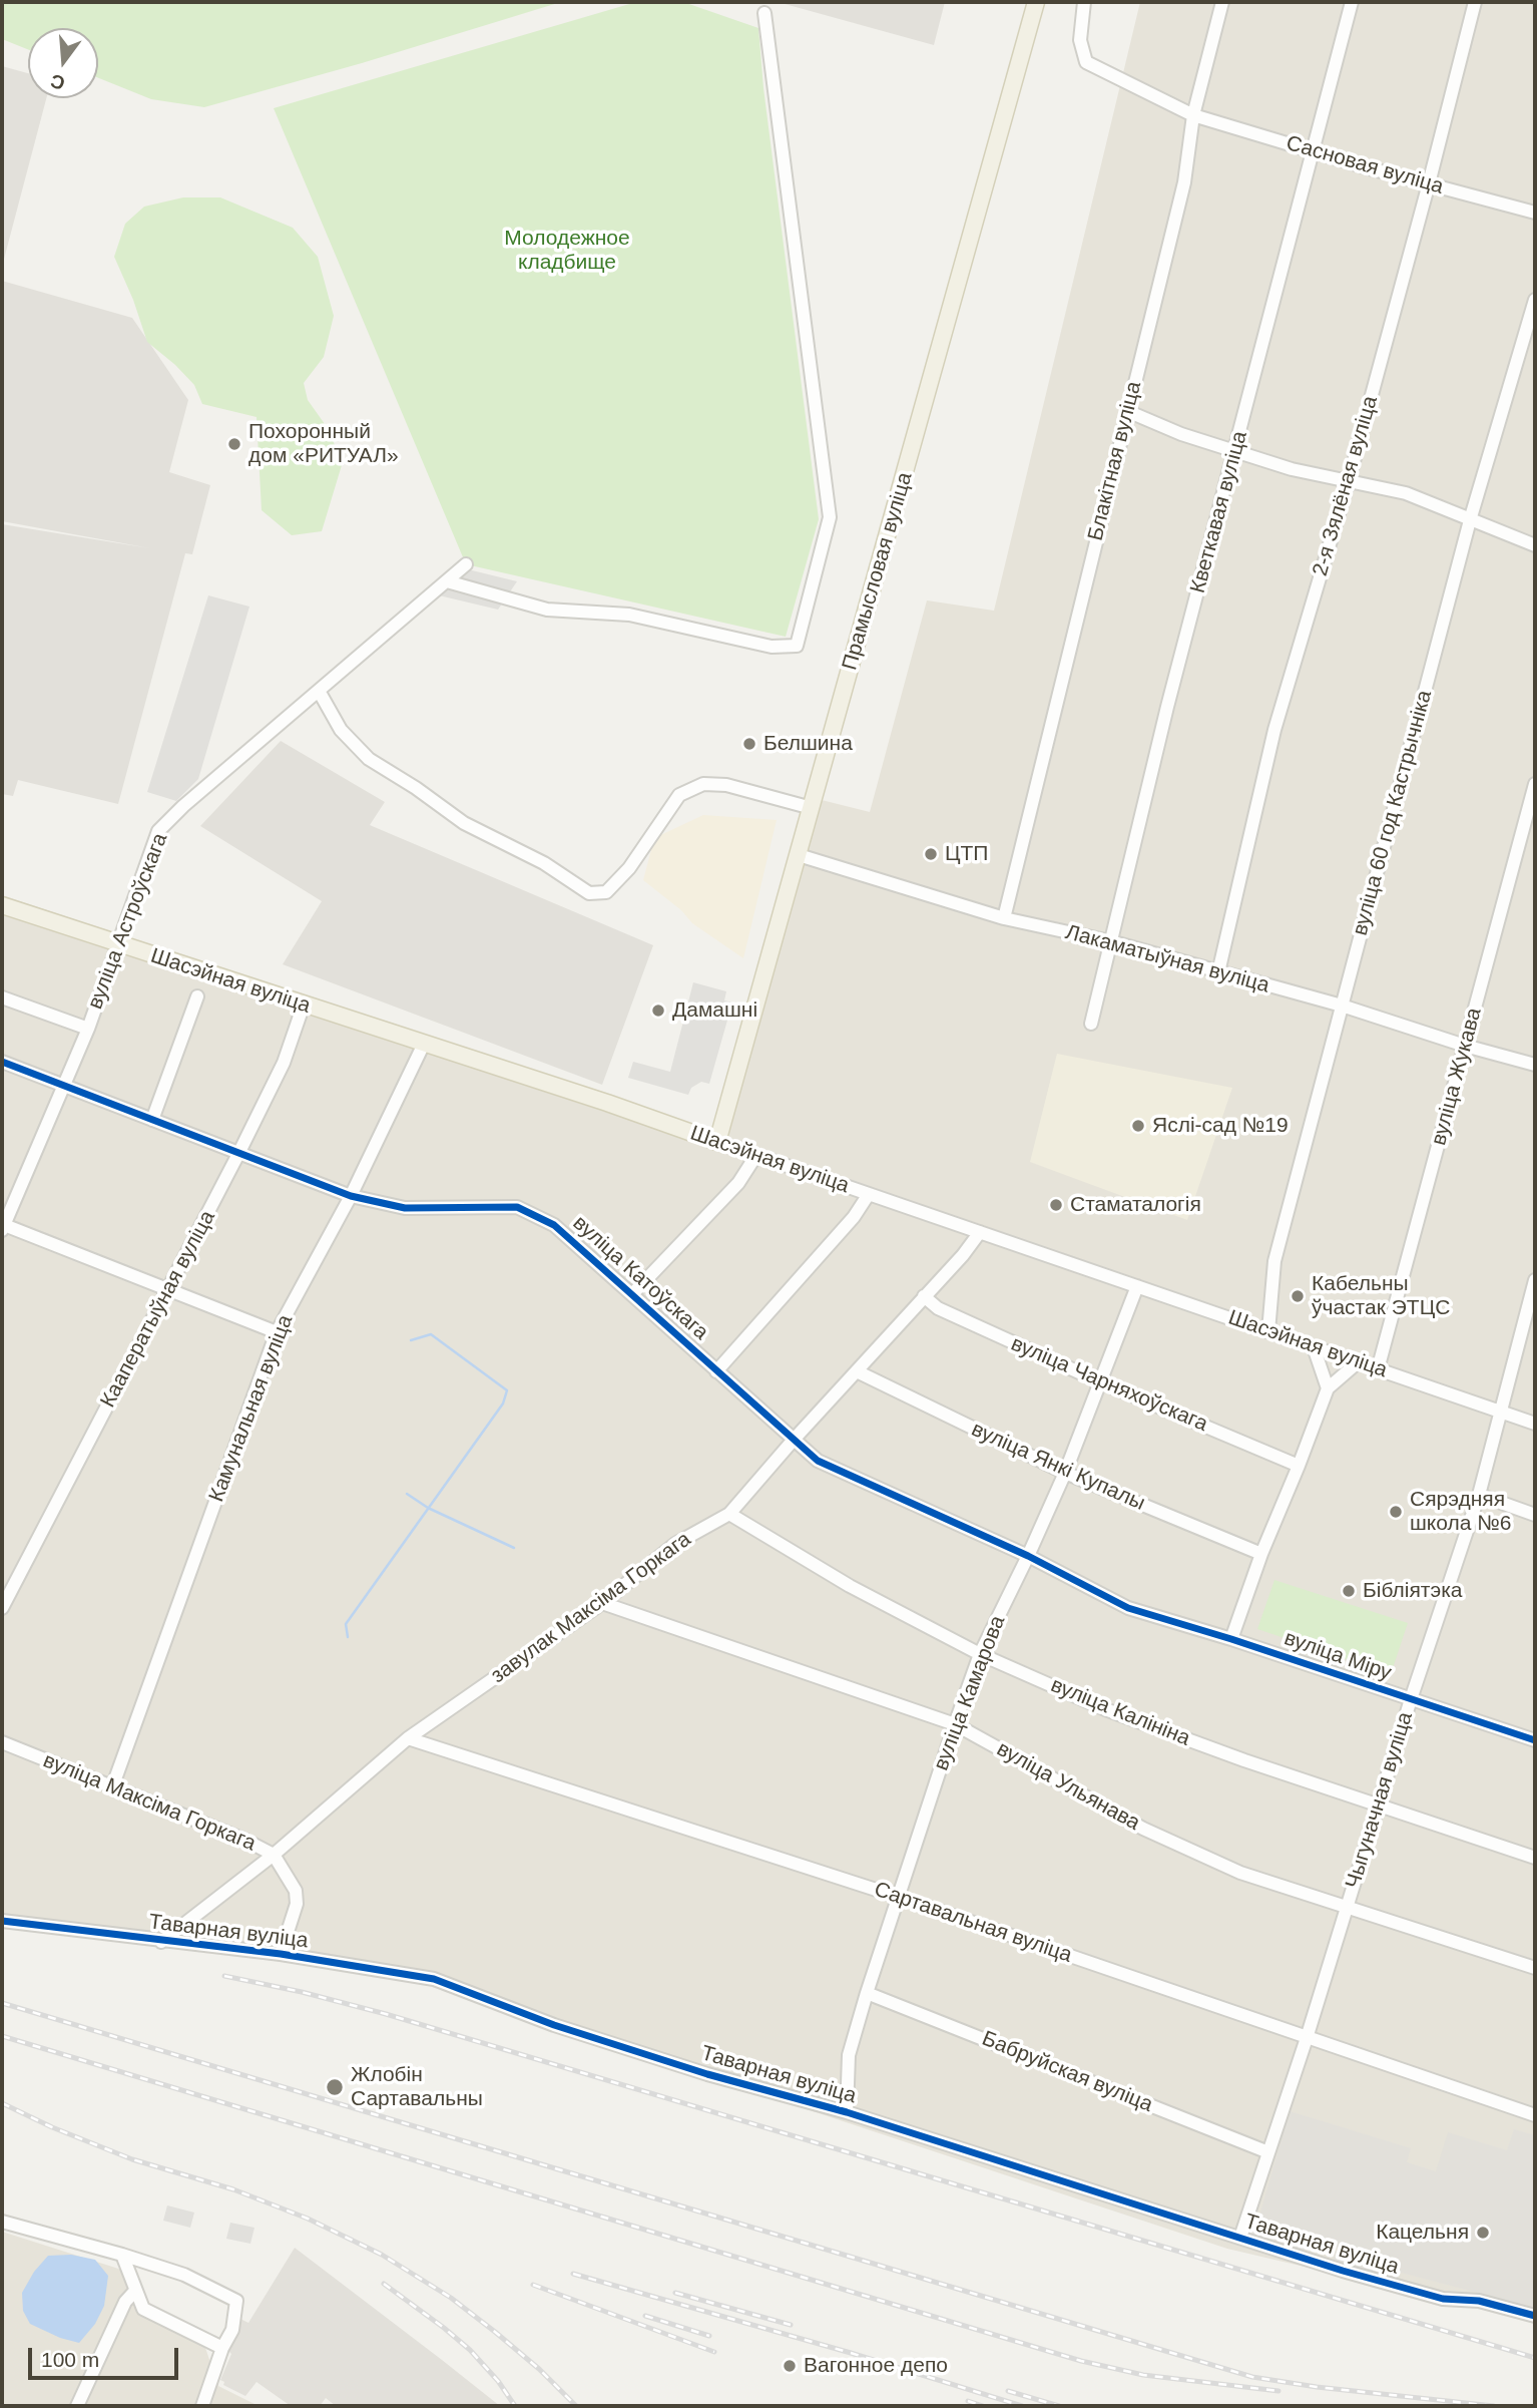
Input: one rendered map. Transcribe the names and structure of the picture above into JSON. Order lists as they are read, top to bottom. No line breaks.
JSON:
{"streets":{"main road":["Прамысловая вуліца","Шасэйная вуліца"],"street":["Сасновая вуліца","Блакітная вуліца","2-я Зялёная вуліца","Кветкавая вуліца","вуліца 60 год Кастрычніка","вуліца Астроўскага","Лакаматыўная вуліца","вуліца Жукава","вуліца Катоўскага","Кааператыўная вуліца","вуліца Чарняхоўскага","Камунальная вуліца","вуліца Янкі Купалы","завулак Максіма Горкага","вуліца Міру","вуліца Камарова","вуліца Калініна","вуліца Ульянава","Чыгуначная вуліца","вуліца Максіма Горкага","Сартавальная вуліца","Таварная вуліца","Бабруйская вуліца"]},"crossings":[["Сасновая вуліца","Блакітная вуліца"],["Сасновая вуліца","2-я Зялёная вуліца"],["Сасновая вуліца","Кветкавая вуліца"],["Блакітная вуліца","Лакаматыўная вуліца"],["2-я Зялёная вуліца","Лакаматыўная вуліца"],["Кветкавая вуліца","Лакаматыўная вуліца"],["Прамысловая вуліца","Лакаматыўная вуліца"],["Прамысловая вуліца","Шасэйная вуліца"],["вуліца 60 год Кастрычніка","Лакаматыўная вуліца"],["вуліца 60 год Кастрычніка","Шасэйная вуліца"],["вуліца Астроўскага","Шасэйная вуліца"],["вуліца Астроўскага","вуліца Катоўскага"],["Лакаматыўная вуліца","вуліца Жукава"],["Шасэйная вуліца","вуліца Жукава"],["Шасэйная вуліца","Кааператыўная вуліца"],["Шасэйная вуліца","Камунальная вуліца"],["Шасэйная вуліца","завулак Максіма Горкага"],["Шасэйная вуліца","вуліца Камарова"],["Шасэйная вуліца","Чыгуначная вуліца"],["вуліца Катоўскага","Кааператыўная вуліца"],["вуліца Катоўскага","Камунальная вуліца"],["вуліца Катоўскага","завулак Максіма Горкага"],["вуліца Катоўскага","вуліца Міру"],["вуліца Катоўскага","вуліца Камарова"],["вуліца Чарняхоўскага","завулак Максіма Горкага"],["вуліца Чарняхоўскага","вуліца Камарова"],["Камунальная вуліца","вуліца Максіма Горкага"],["вуліца Янкі Купалы","завулак Максіма Горкага"],["вуліца Янкі Купалы","вуліца Камарова"],["завулак Максіма Горкага","вуліца Калініна"],["завулак Максіма Горкага","вуліца Ульянава"],["завулак Максіма Горкага","вуліца Максіма Горкага"],["завулак Максіма Горкага","Сартавальная вуліца"],["завулак Максіма Горкага","Таварная вуліца"],["вуліца Міру","Чыгуначная вуліца"],["вуліца Камарова","вуліца Калініна"],["вуліца Камарова","вуліца Ульянава"],["вуліца Камарова","Сартавальная вуліца"],["вуліца Камарова","Таварная вуліца"],["вуліца Камарова","Бабруйская вуліца"],["вуліца Калініна","Чыгуначная вуліца"],["вуліца Ульянава","Чыгуначная вуліца"],["Чыгуначная вуліца","Сартавальная вуліца"],["Чыгуначная вуліца","Таварная вуліца"],["Чыгуначная вуліца","Бабруйская вуліца"],["вуліца Максіма Горкага","Таварная вуліца"]],"parks":["Молодежное кладбище"],"places":["Похоронный дом «РИТУАЛ»","Белшина","ЦТП","Дамашні","Яслі-сад №19","Стаматалогія","Кабельны ўчастак ЭТЦС","Сярэдняя школа №6","Бібліятэка","Жлобін Сартавальны","Кацельня","Вагонное депо"],"scale_bar":"100 m","north":"bottom"}
